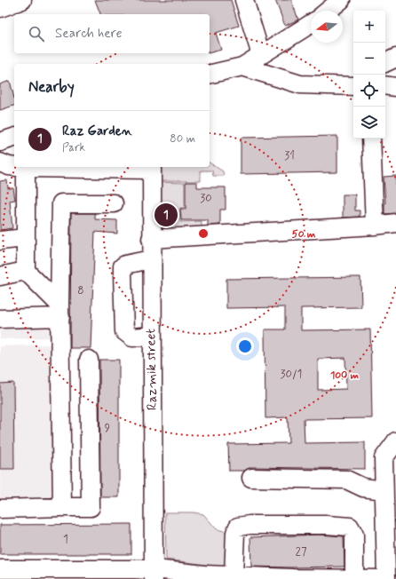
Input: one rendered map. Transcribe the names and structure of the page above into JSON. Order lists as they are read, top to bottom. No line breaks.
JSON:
{"streets":{"street":["Razmik street"]},"house_numbers":["31","30","8","30/1","9","1","27"],"north":"left","page":{"map_buttons":["+","−"],"search":"Search here","heading":"Nearby","list":[{"mark":"1","name":"Raz Garden","note":"Park","value":"80 m"}],"pins":"1"},"rings":["50 m","100 m"]}
